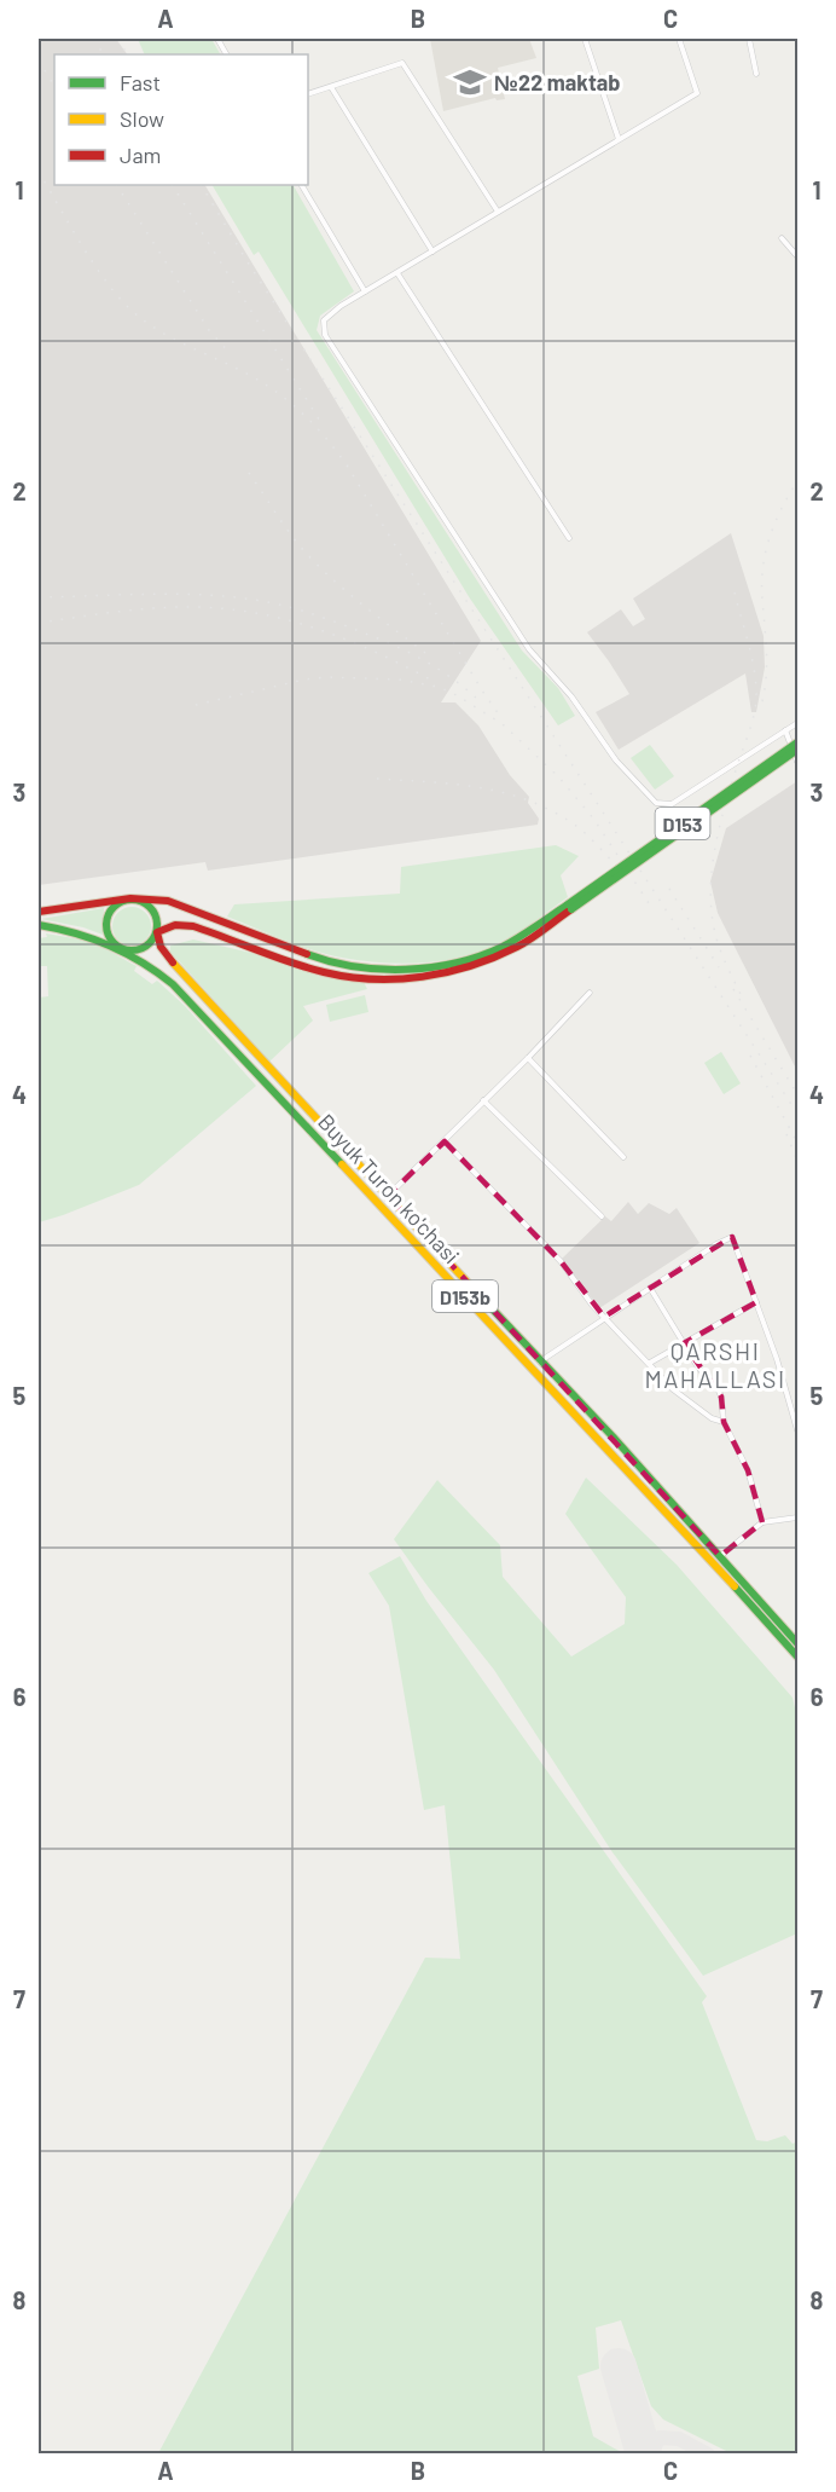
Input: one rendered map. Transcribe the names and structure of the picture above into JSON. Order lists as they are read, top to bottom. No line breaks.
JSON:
{"streets":{"main road":["D153","Buyuk Turon ko'chasi","D153b"]},"crossings":[["D153","Buyuk Turon ko'chasi"]],"districts":["QARSHI MAHALLASI"],"places":{"school or university":["№22 maktab"]},"legend":["Fast","Slow","Jam"],"grid":{"columns":["A","B","C"],"rows":["1","2","3","4","5","6","7","8"]}}
